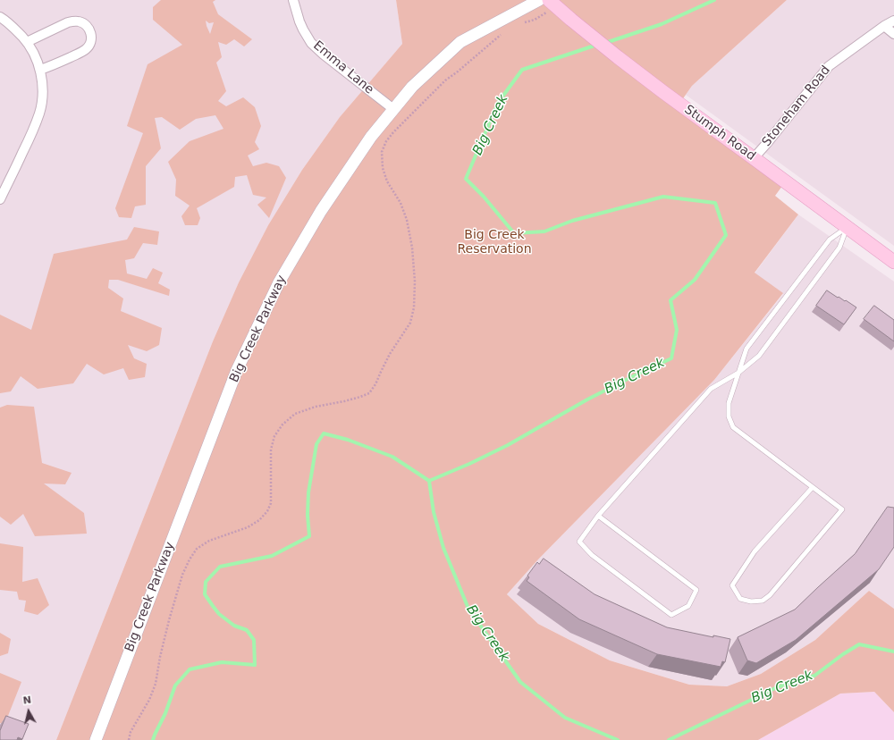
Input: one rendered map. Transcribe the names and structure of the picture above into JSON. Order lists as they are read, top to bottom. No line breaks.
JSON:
{"streets":{"main road":["Stumph Road"],"street":["Emma Lane","Stoneham Road","Big Creek Parkway"]},"crossings":[["Emma Lane","Big Creek Parkway"],["Stoneham Road","Stumph Road"]],"water":["Big Creek"],"parks":["Big Creek Reservation"],"north":"top"}
